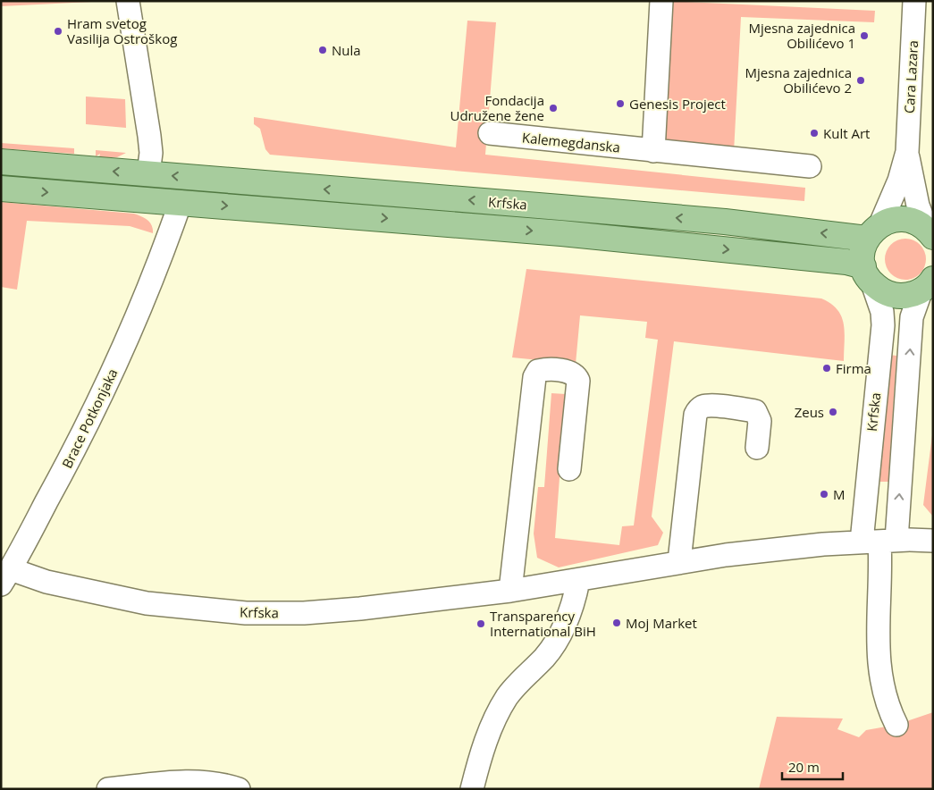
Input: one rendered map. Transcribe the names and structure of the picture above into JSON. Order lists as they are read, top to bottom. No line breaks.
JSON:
{"streets":{"main road":["Krfska"],"street":["Cara Lazara","Kalemegdanska","Brace Potkonjaka"]},"crossings":[["Cara Lazara","Krfska"],["Krfska","Brace Potkonjaka"]],"places":["Hram svetog Vasilija Ostroškog","Mjesna zajednica Obilićevo 1","Nula","Mjesna zajednica Obilićevo 2","Genesis Project","Fondacija Udružene žene","Kult Art","Firma","Zeus","M","Moj Market","Transparency International BiH"],"scale_bar":"20 m"}
